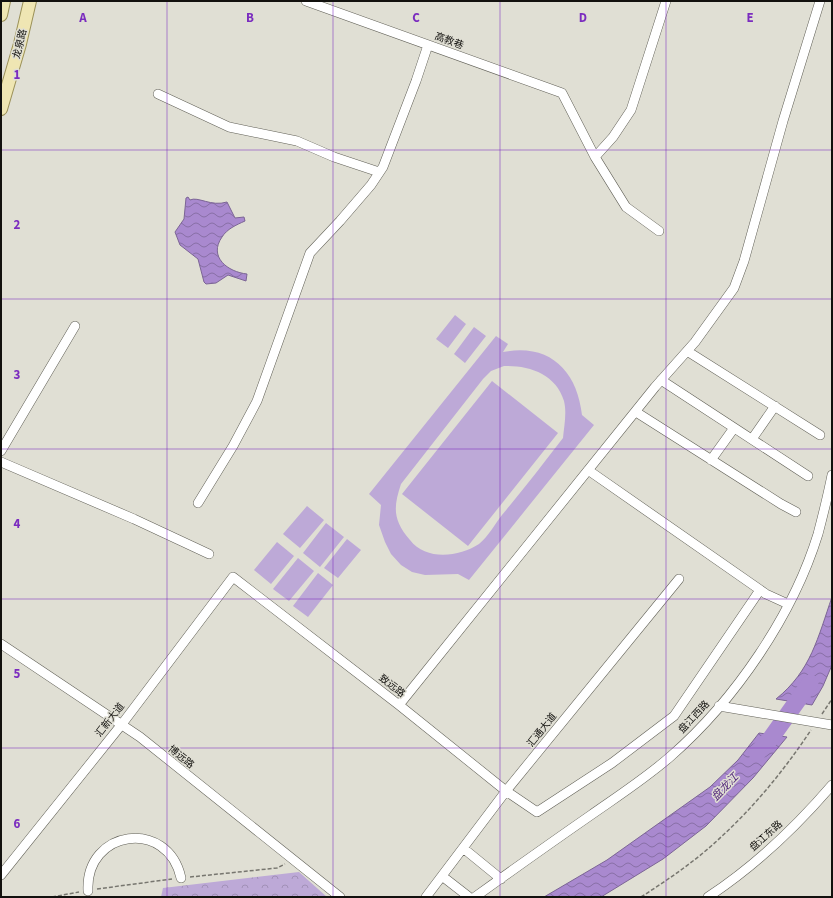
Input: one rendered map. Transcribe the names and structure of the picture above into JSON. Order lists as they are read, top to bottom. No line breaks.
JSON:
{"streets":{"main road":["龙泉路"],"street":["高教巷","致远路","盘江西路","汇新大道","汇通大道","博远路","盘江东路"]},"crossings":[["致远路","汇新大道"],["致远路","汇通大道"],["汇新大道","博远路"]],"water":["盘龙江"],"grid":{"columns":["A","B","C","D","E"],"rows":["1","2","3","4","5","6"]}}
